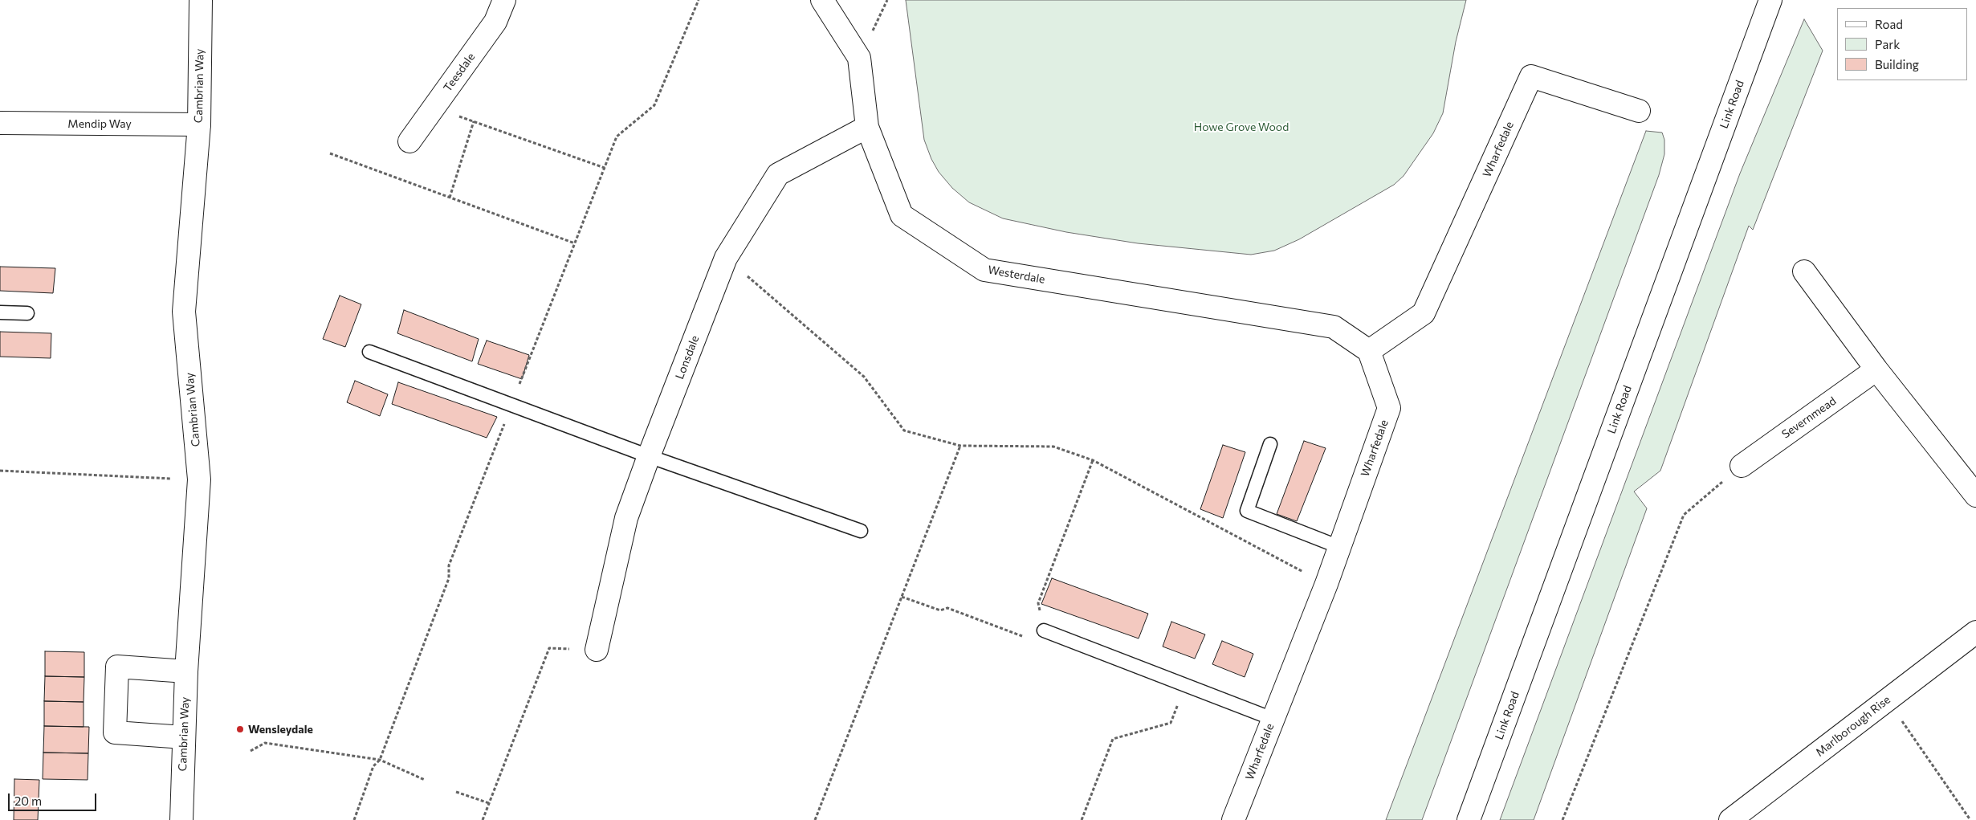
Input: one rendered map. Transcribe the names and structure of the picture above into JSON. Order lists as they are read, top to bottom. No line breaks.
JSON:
{"streets":{"street":["Teesdale","Cambrian Way","Link Road","Mendip Way","Wharfedale","Westerdale","Lonsdale","Severnmead","Marlborough Rise"]},"crossings":[["Cambrian Way","Mendip Way"],["Wharfedale","Westerdale"],["Westerdale","Lonsdale"]],"parks":["Howe Grove Wood"],"places":["Wensleydale"],"legend":["Road","Park","Building"],"scale_bar":"20 m"}
